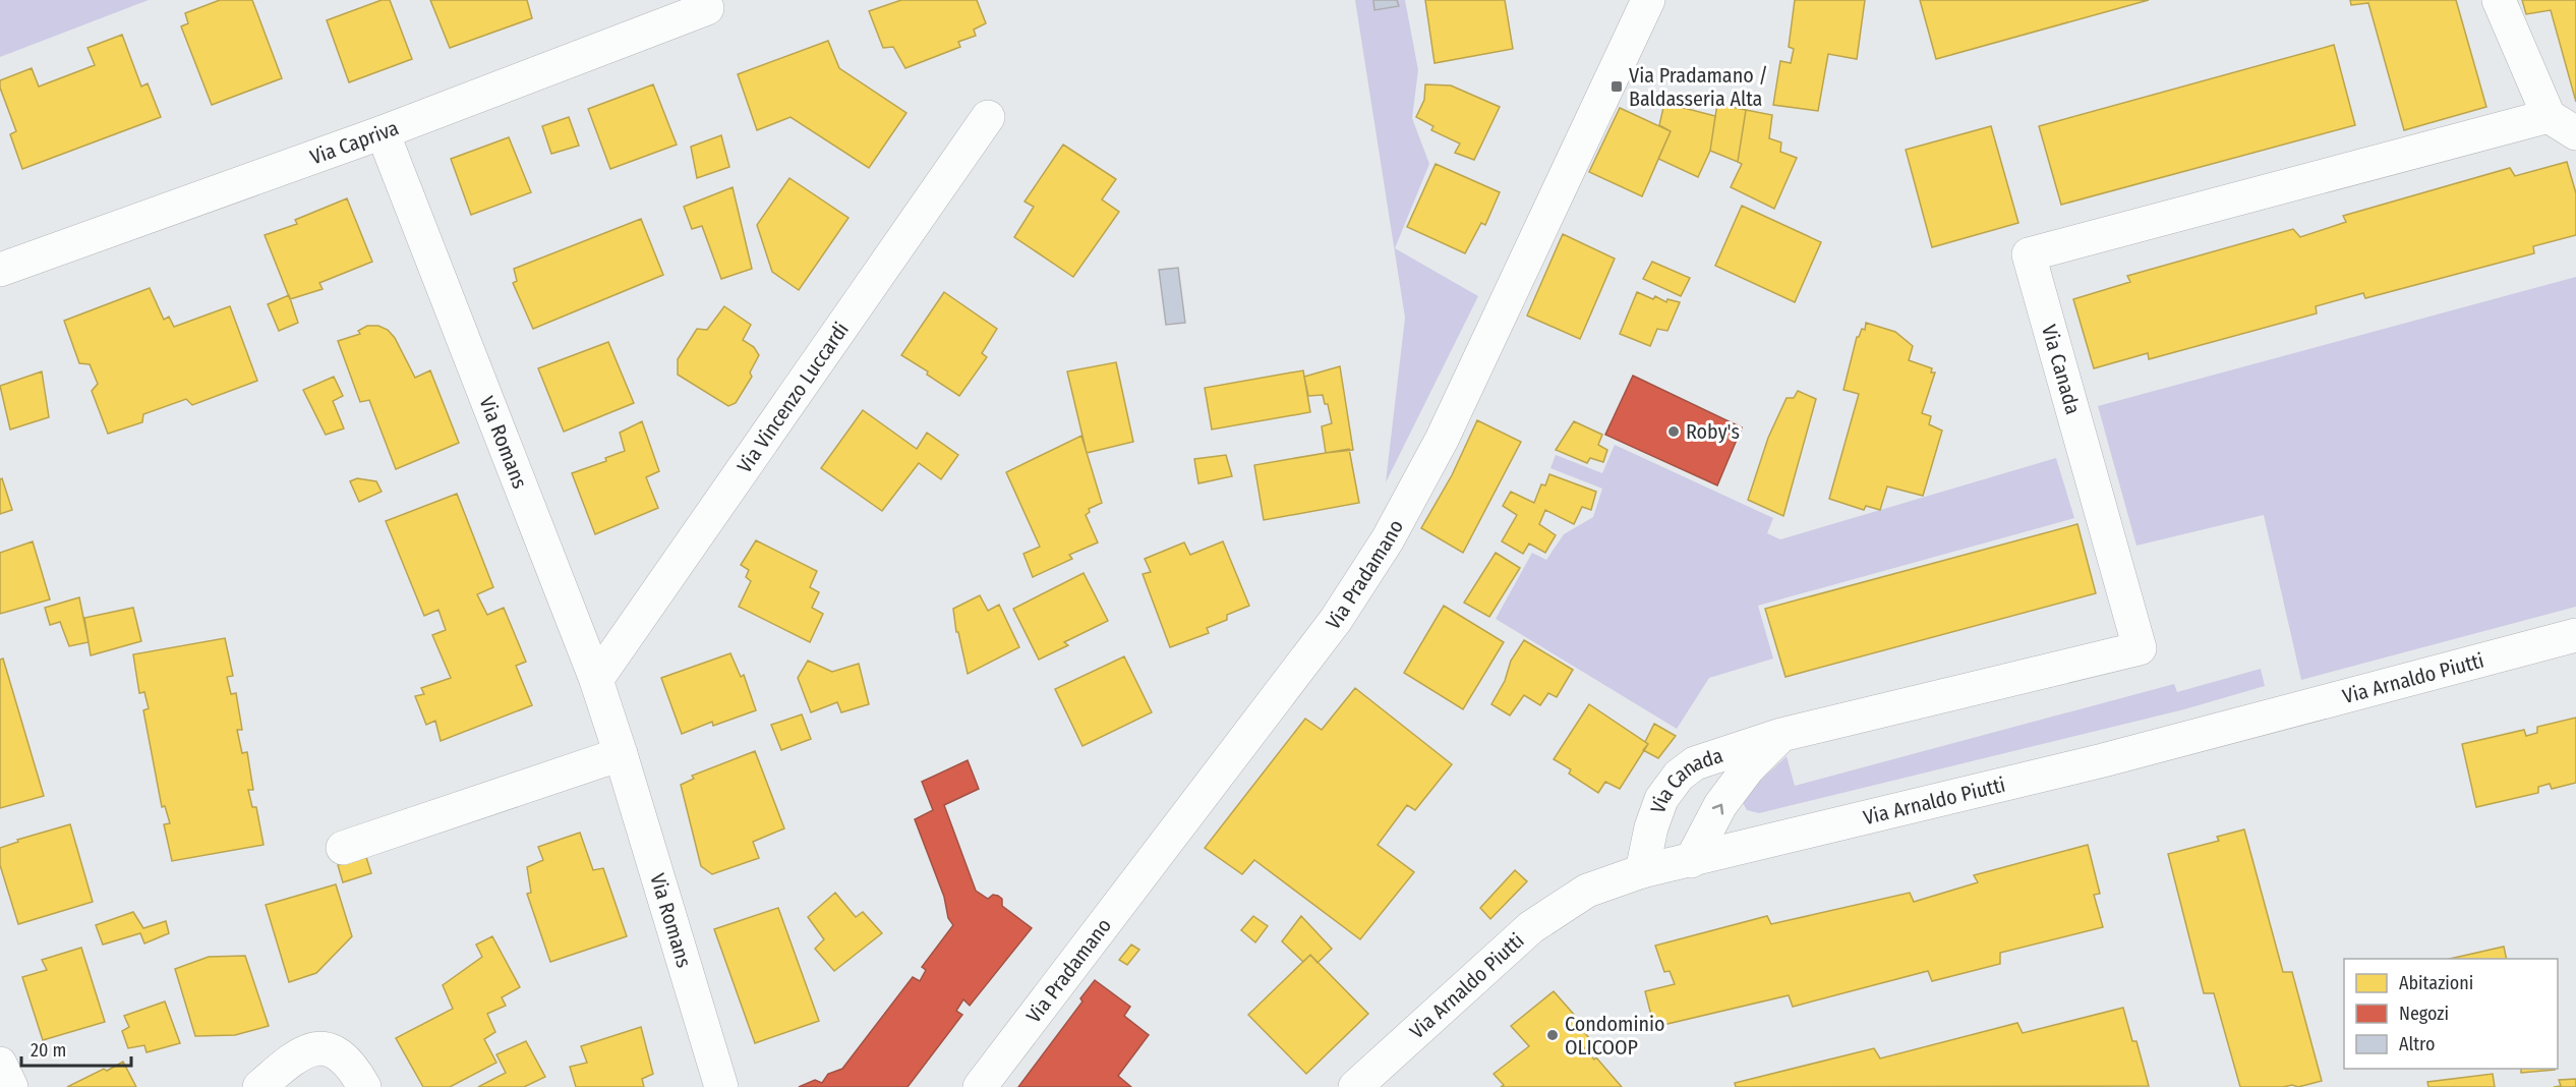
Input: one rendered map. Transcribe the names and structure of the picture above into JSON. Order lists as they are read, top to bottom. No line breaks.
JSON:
{"streets":{"street":["Via Capriva","Via Canada","Via Vincenzo Luccardi","Via Romans","Via Pradamano","Via Arnaldo Piutti"]},"crossings":[["Via Capriva","Via Romans"],["Via Canada","Via Arnaldo Piutti"],["Via Vincenzo Luccardi","Via Romans"]],"places":{"transit":["Via Pradamano / Baldasseria Alta"],"other":["Roby's","Condominio OLICOOP"]},"legend":["Abitazioni","Negozi","Altro"],"scale_bar":"20 m"}
